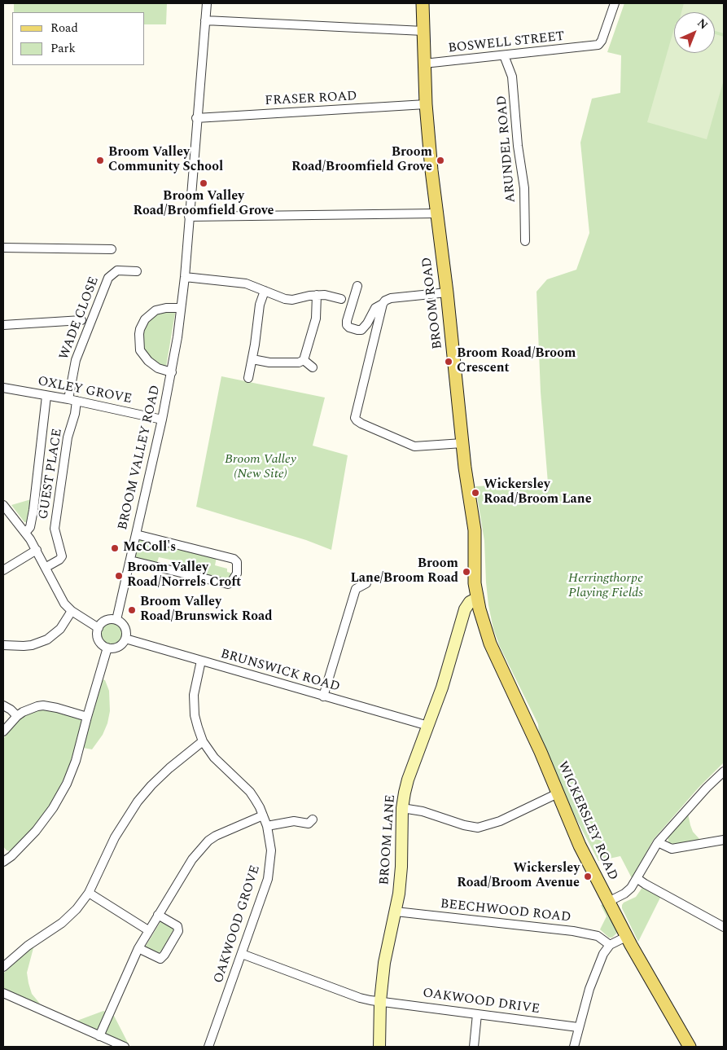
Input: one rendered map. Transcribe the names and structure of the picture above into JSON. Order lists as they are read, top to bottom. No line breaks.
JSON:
{"streets":{"main road":["BROOM ROAD","WICKERSLEY ROAD","BROOM LANE"],"street":["BOSWELL STREET","FRASER ROAD","ARUNDEL ROAD","WADE CLOSE","OXLEY GROVE","BROOM VALLEY ROAD","GUEST PLACE","BRUNSWICK ROAD","BEECHWOOD ROAD","OAKWOOD GROVE","OAKWOOD DRIVE"]},"crossings":[["BOSWELL STREET","ARUNDEL ROAD"],["BOSWELL STREET","BROOM ROAD"],["FRASER ROAD","BROOM ROAD"],["FRASER ROAD","BROOM VALLEY ROAD"],["BROOM ROAD","WICKERSLEY ROAD"],["BROOM ROAD","BROOM LANE"],["WADE CLOSE","OXLEY GROVE"],["WADE CLOSE","GUEST PLACE"],["OXLEY GROVE","BROOM VALLEY ROAD"],["OXLEY GROVE","GUEST PLACE"],["BROOM VALLEY ROAD","BRUNSWICK ROAD"],["BRUNSWICK ROAD","BROOM LANE"],["BRUNSWICK ROAD","OAKWOOD GROVE"],["WICKERSLEY ROAD","BROOM LANE"],["BROOM LANE","BEECHWOOD ROAD"],["BROOM LANE","OAKWOOD DRIVE"],["OAKWOOD GROVE","OAKWOOD DRIVE"]],"parks":["Broom Valley (New Site)","Herringthorpe Playing Fields"],"places":["Broom Valley Community School","Broom Road/Broomfield Grove","Broom Valley Road/Broomfield Grove","Broom Road/Broom Crescent","Wickersley Road/Broom Lane","McColl's","Broom Lane/Broom Road","Broom Valley Road/Norrels Croft","Broom Valley Road/Brunswick Road","Wickersley Road/Broom Avenue"],"legend":["Road","Park"],"north":"top right"}
